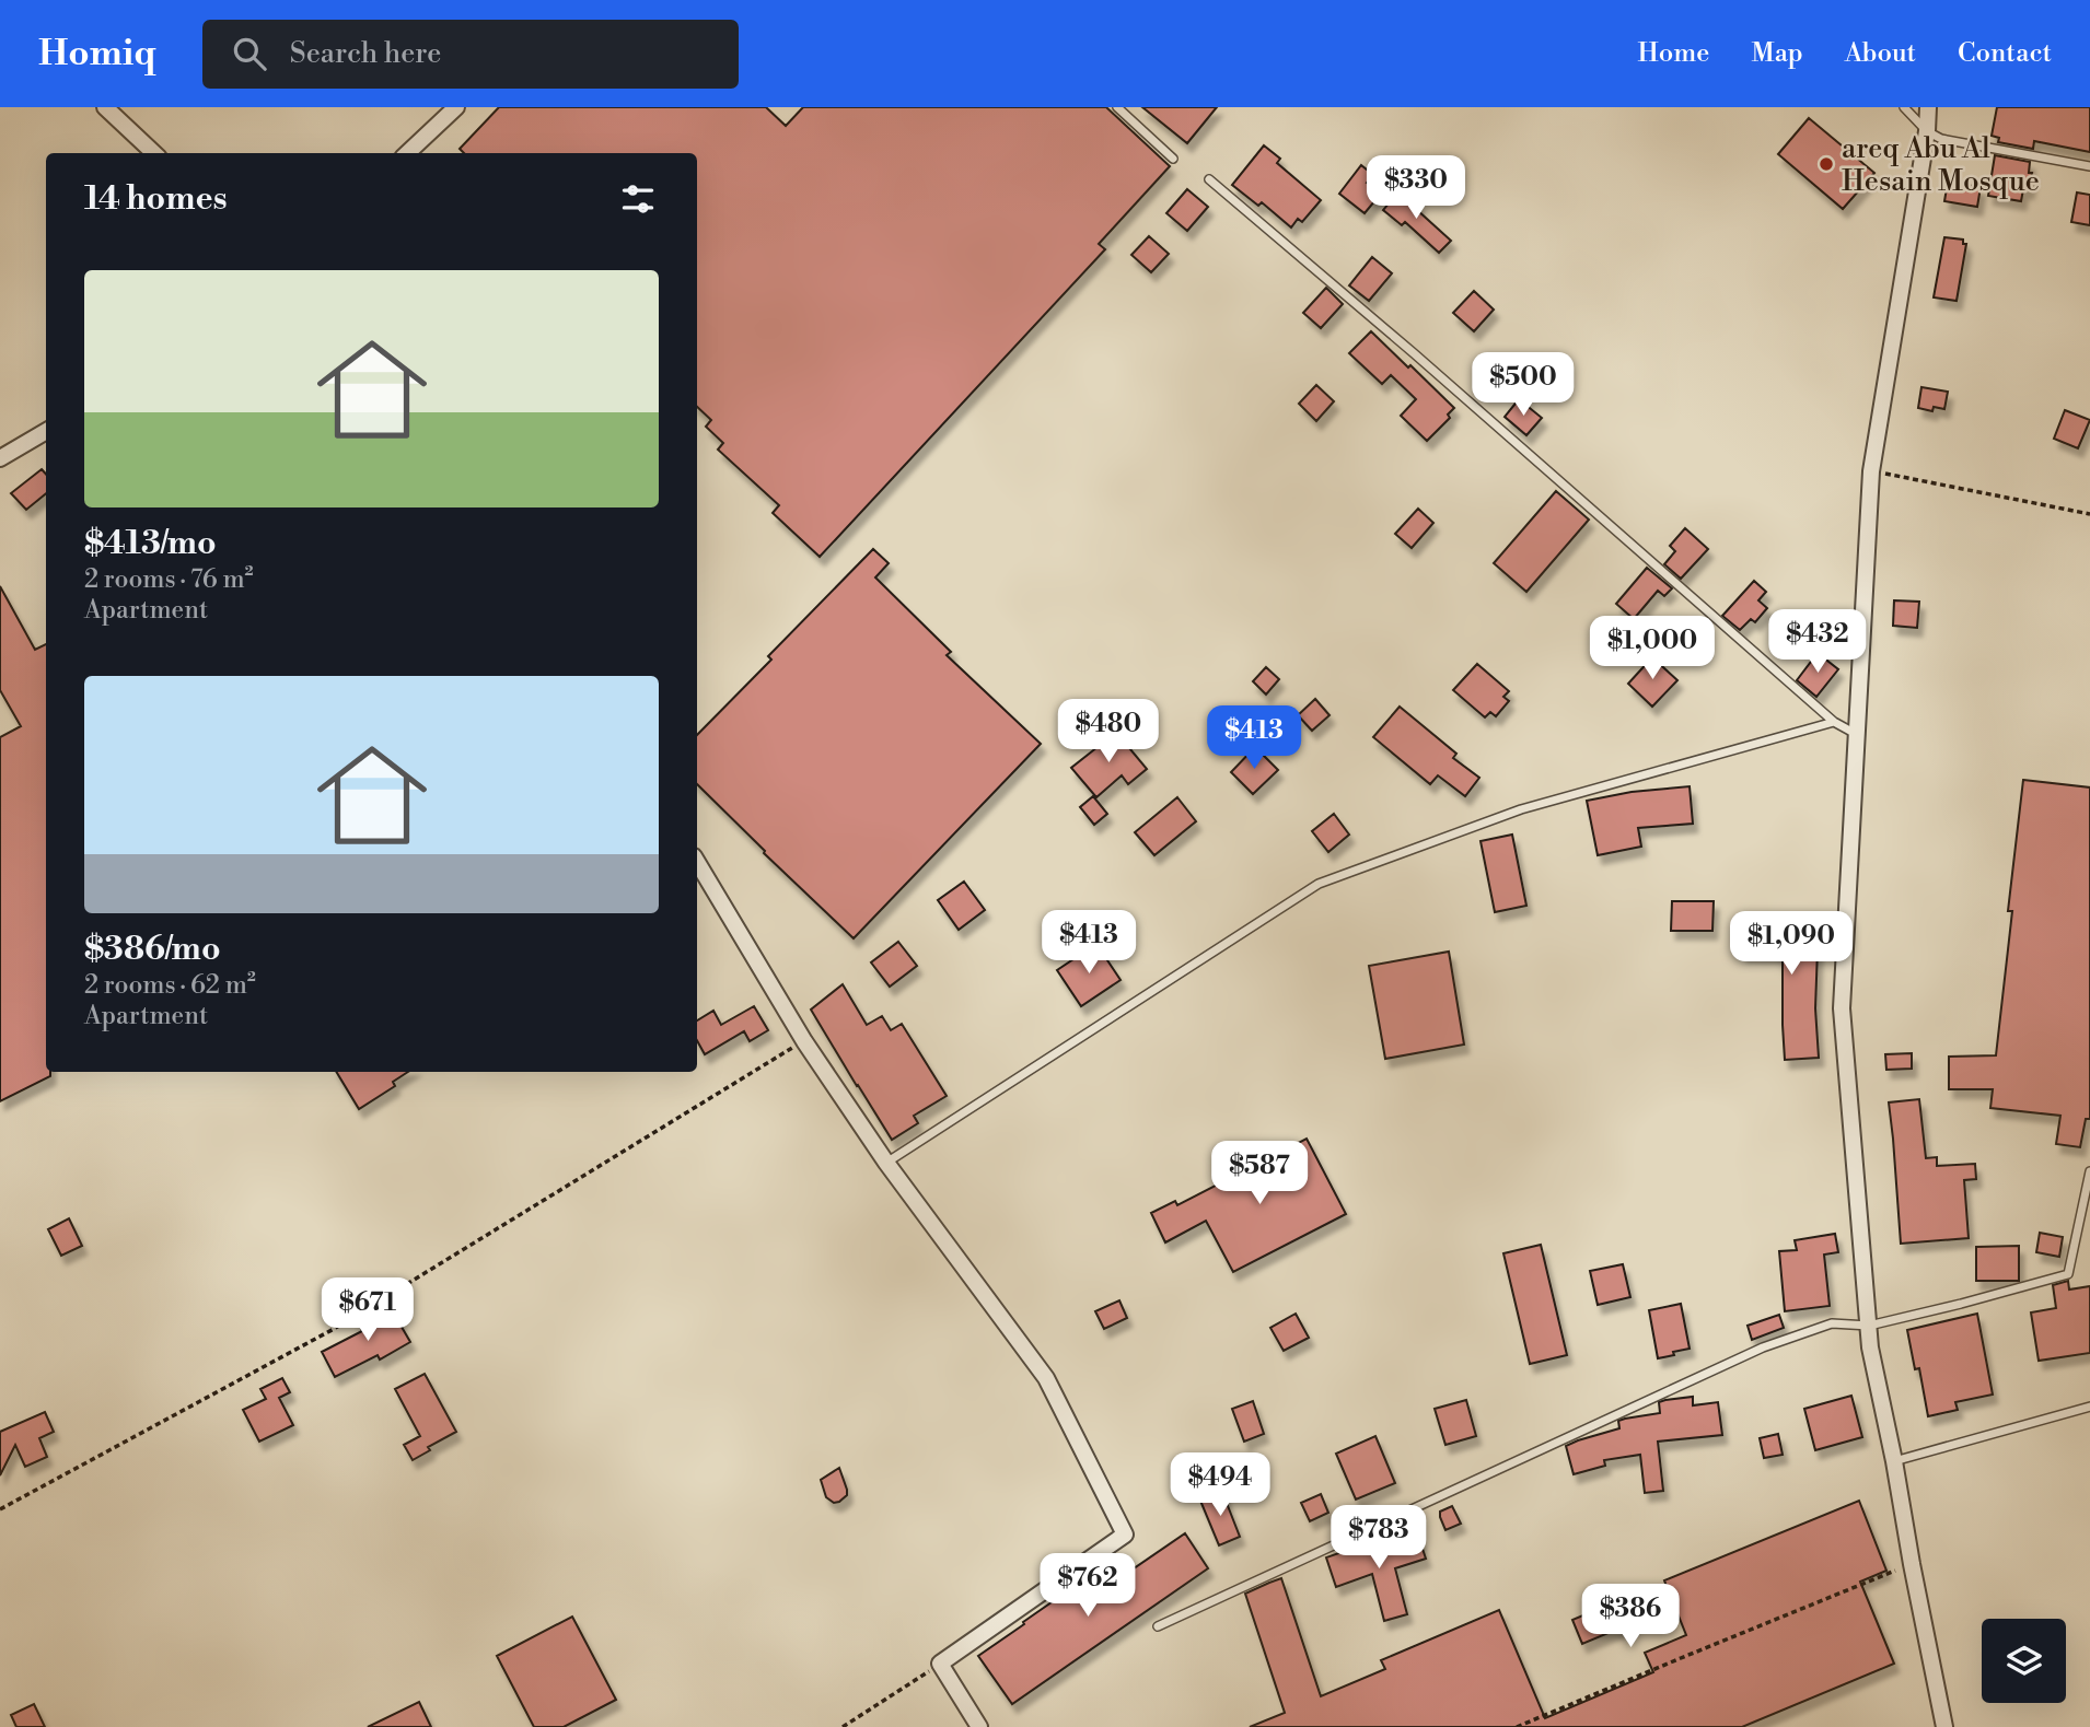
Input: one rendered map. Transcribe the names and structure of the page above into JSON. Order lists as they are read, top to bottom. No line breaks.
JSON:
{"places":["areq Abu Al Hesain Mosque"],"page":{"header":"Homiq","search":"Search here","nav":["Home","Map","About","Contact"],"heading":"14 homes","price":["$330","$500","$432","$1,000","$480","$413","$413","$1,090","$587","$671","$494","$783","$762","$386"],"list":[{"name":"$413/mo","note":"2 rooms · 76 m² · Apartment"},{"name":"$386/mo","note":"2 rooms · 62 m² · Apartment"}]}}
